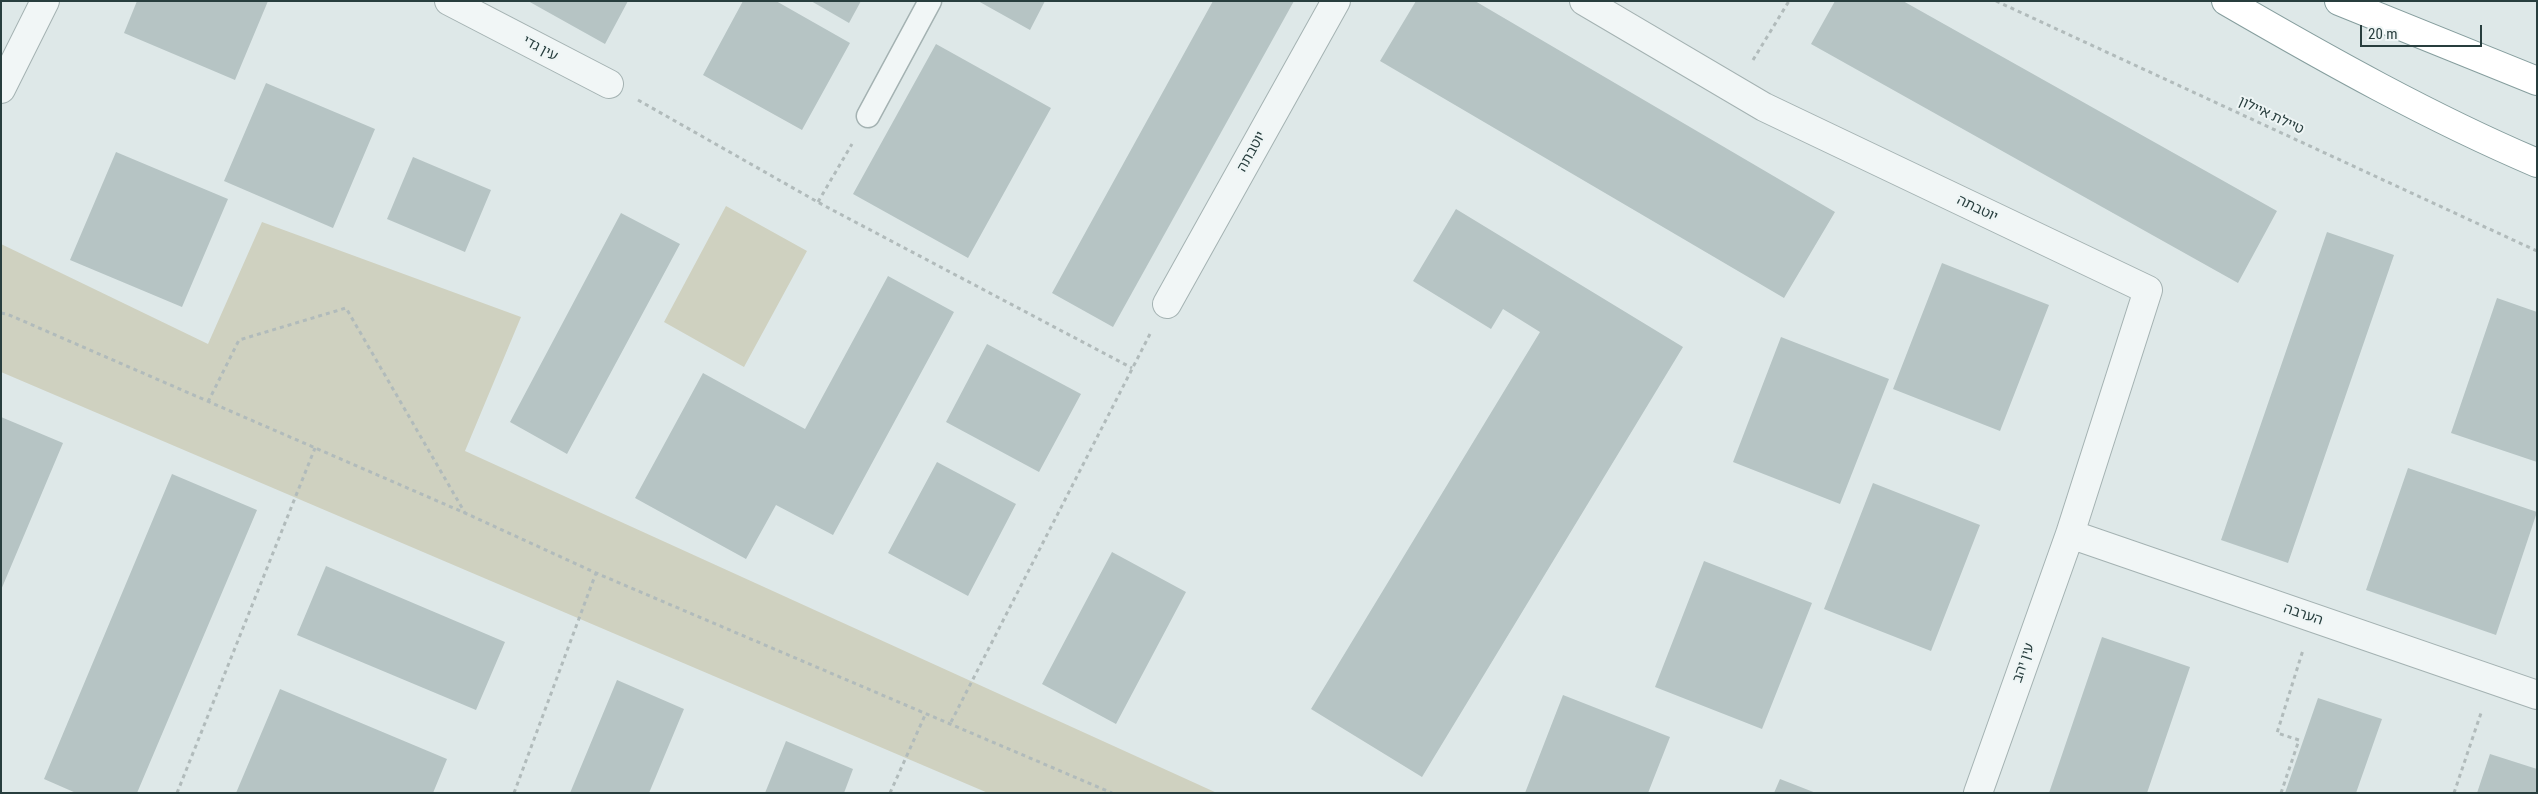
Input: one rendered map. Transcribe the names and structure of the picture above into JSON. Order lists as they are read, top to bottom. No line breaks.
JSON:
{"streets":{"street":["עין גדי","יוטבתה","הערבה","עין יהב"],"path":["טיילת איילון"]},"crossings":[["יוטבתה","הערבה"],["יוטבתה","עין יהב"],["הערבה","עין יהב"]],"scale_bar":"20 m"}
